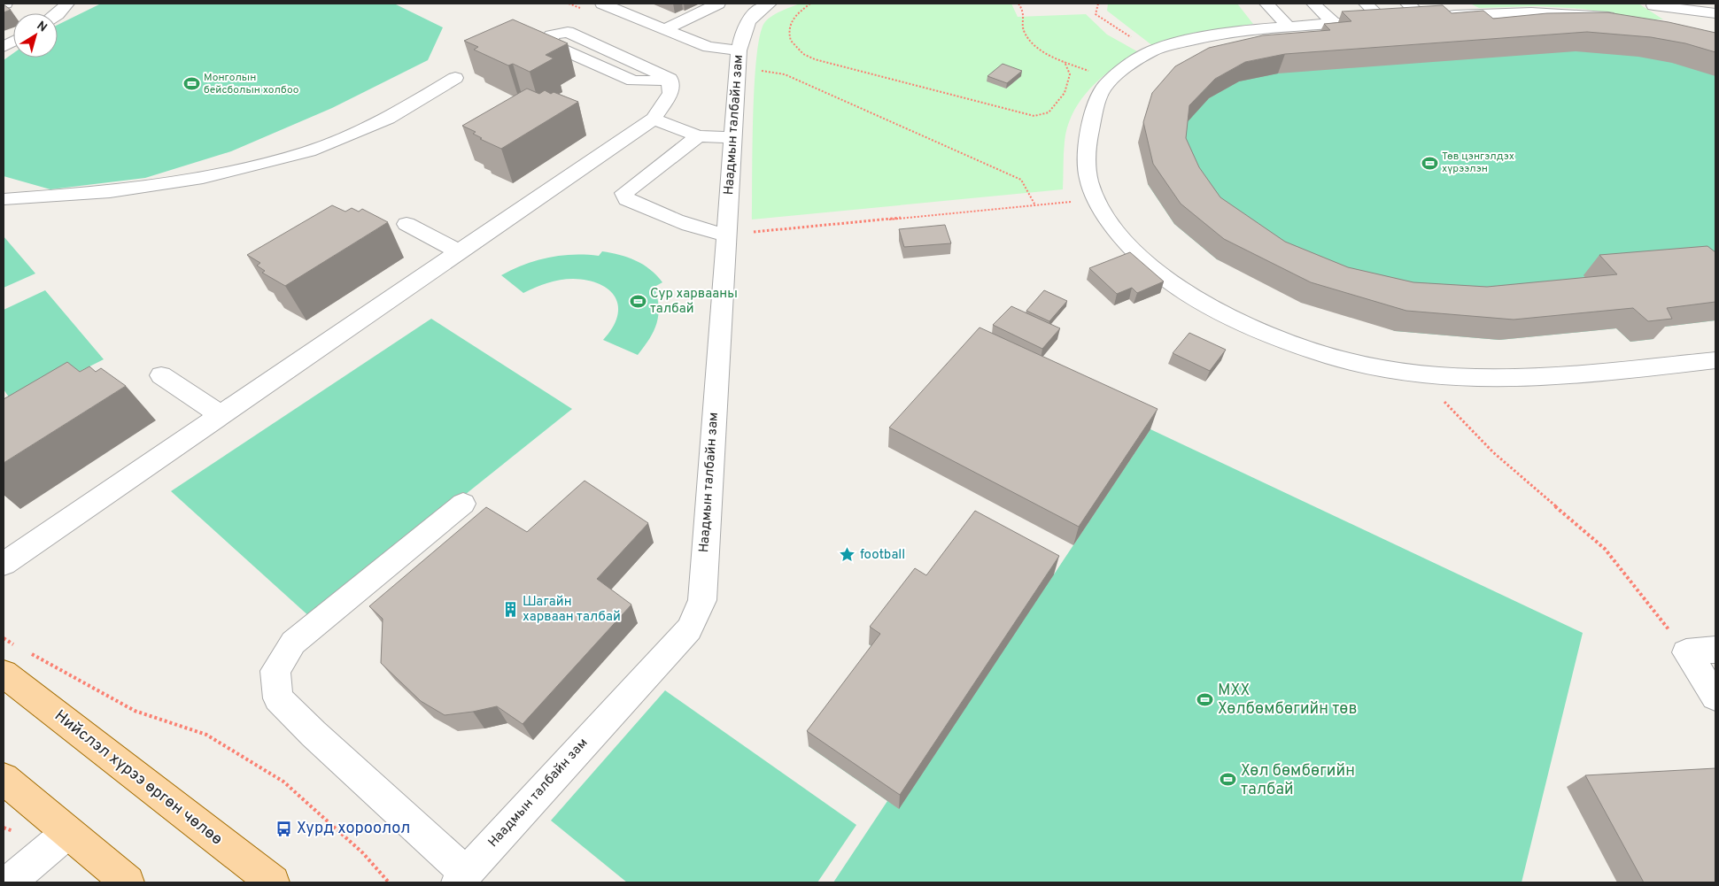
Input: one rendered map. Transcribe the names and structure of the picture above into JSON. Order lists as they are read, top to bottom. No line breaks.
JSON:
{"streets":{"main road":["Нийслэл хүрээ өргөн чөлөө"],"street":["Наадмын талбайн зам"]},"places":{"sports":["Монголын бейсболын холбоо","Төв цэнгэлдэх хүрээлэн","Сур харвааны талбай","МХХ Хөлбөмбөгийн төв","Хөл бөмбөгийн талбай"],"place":["football"],"building":["Шагайн харваан талбай"],"bus stop":["Хурд хороолол"]},"north":"top right"}
